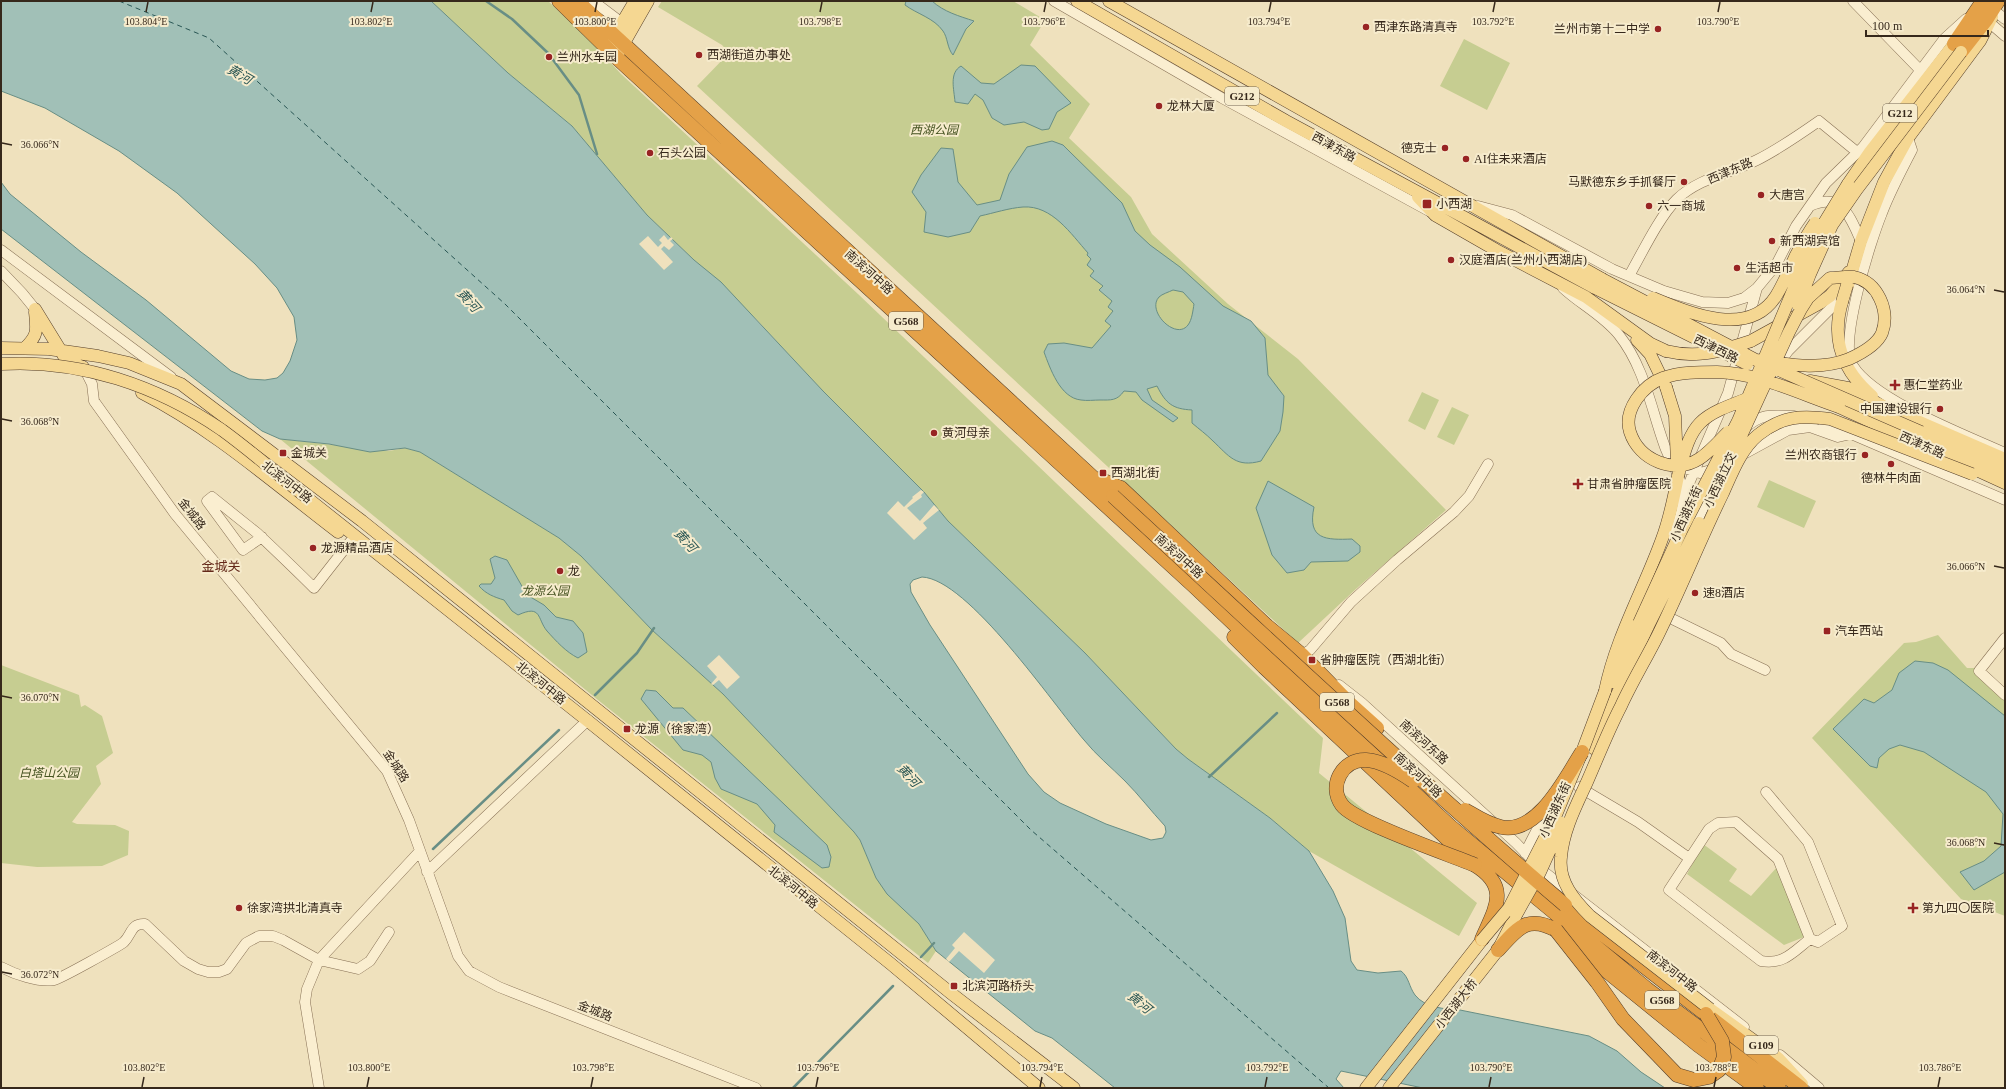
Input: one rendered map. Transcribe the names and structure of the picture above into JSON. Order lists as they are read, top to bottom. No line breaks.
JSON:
{"streets":{"highway":["G212","南滨河中路","G568"],"main road":["西津东路","西津西路","小西湖立交","北滨河中路","小西湖大桥","G109"],"street":["金城路","小西湖东街","南滨河东路"]},"crossings":[["西津东路","西津西路"],["南滨河中路","小西湖东街"],["南滨河中路","南滨河东路"],["南滨河中路","G109"],["小西湖立交","小西湖大桥"],["北滨河中路","金城路"],["小西湖东街","南滨河东路"]],"districts":["金城关"],"water":["黄河"],"parks":["西湖公园","龙源公园","白塔山公园"],"places":{"other":["西津东路清真寺","兰州市第十二中学","西湖街道办事处","兰州水车园","龙林大厦","德克士","石头公园","AI住未来酒店","马默德东乡手抓餐厅","大唐宫","六一商城","新西湖宾馆","汉庭酒店(兰州小西湖店)","生活超市","中国建设银行","黄河母亲","兰州农商银行","德林牛肉面","龙源精品酒店","龙","速8酒店","徐家湾拱北清真寺"],"transit":["小西湖","金城关","西湖北街","汽车西站","省肿瘤医院（西湖北街）","龙源（徐家湾）","北滨河路桥头"],"health":["惠仁堂药业","甘肃省肿瘤医院","第九四〇医院"]},"scale_bar":"100 m","coordinates":["103.804°E","103.802°E","103.800°E","103.798°E","103.796°E","103.794°E","103.792°E","103.790°E","36.066°N","36.064°N","36.068°N","36.070°N","36.072°N","103.788°E","103.786°E"]}
